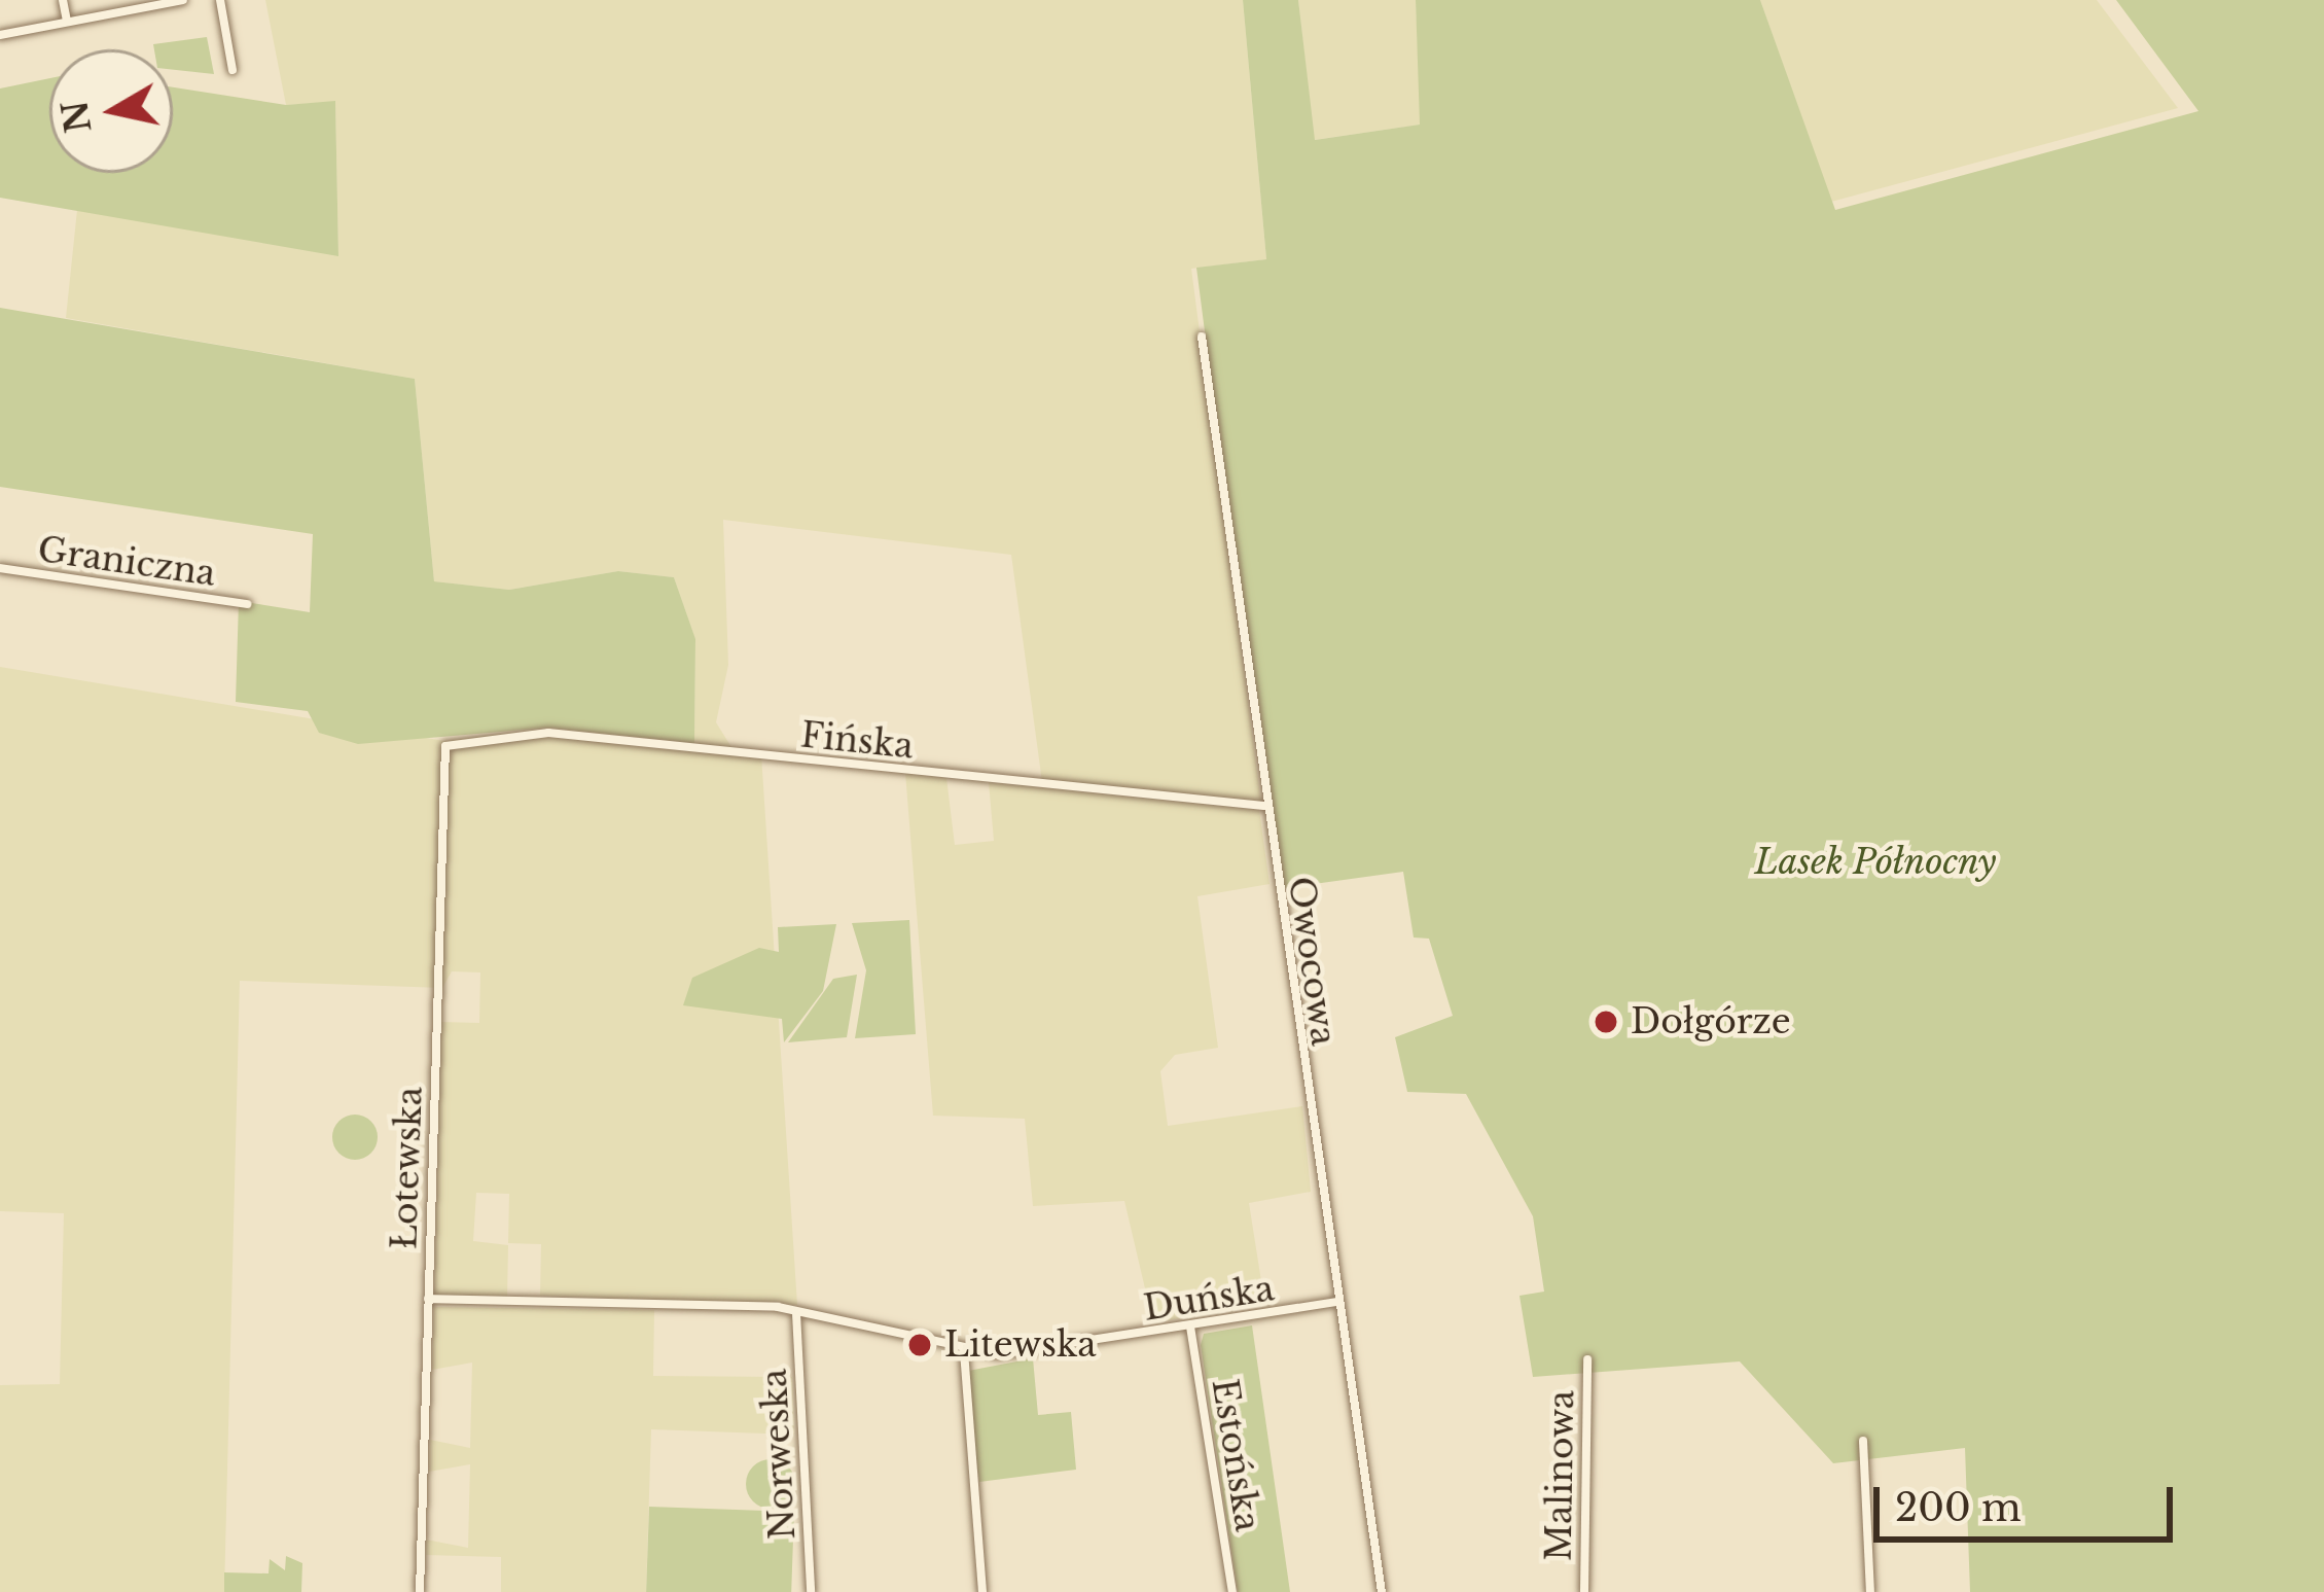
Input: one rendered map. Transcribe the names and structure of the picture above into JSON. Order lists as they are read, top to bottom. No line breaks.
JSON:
{"streets":{"street":["Graniczna","Fińska","Owocowa","Łotewska","Duńska","Norweska","Estońska","Malinowa"]},"crossings":[["Fińska","Owocowa"],["Fińska","Łotewska"],["Owocowa","Duńska"],["Duńska","Norweska"],["Duńska","Estońska"]],"parks":["Lasek Północny"],"places":["Dołgórze","Litewska"],"scale_bar":"200 m","north":"left"}
